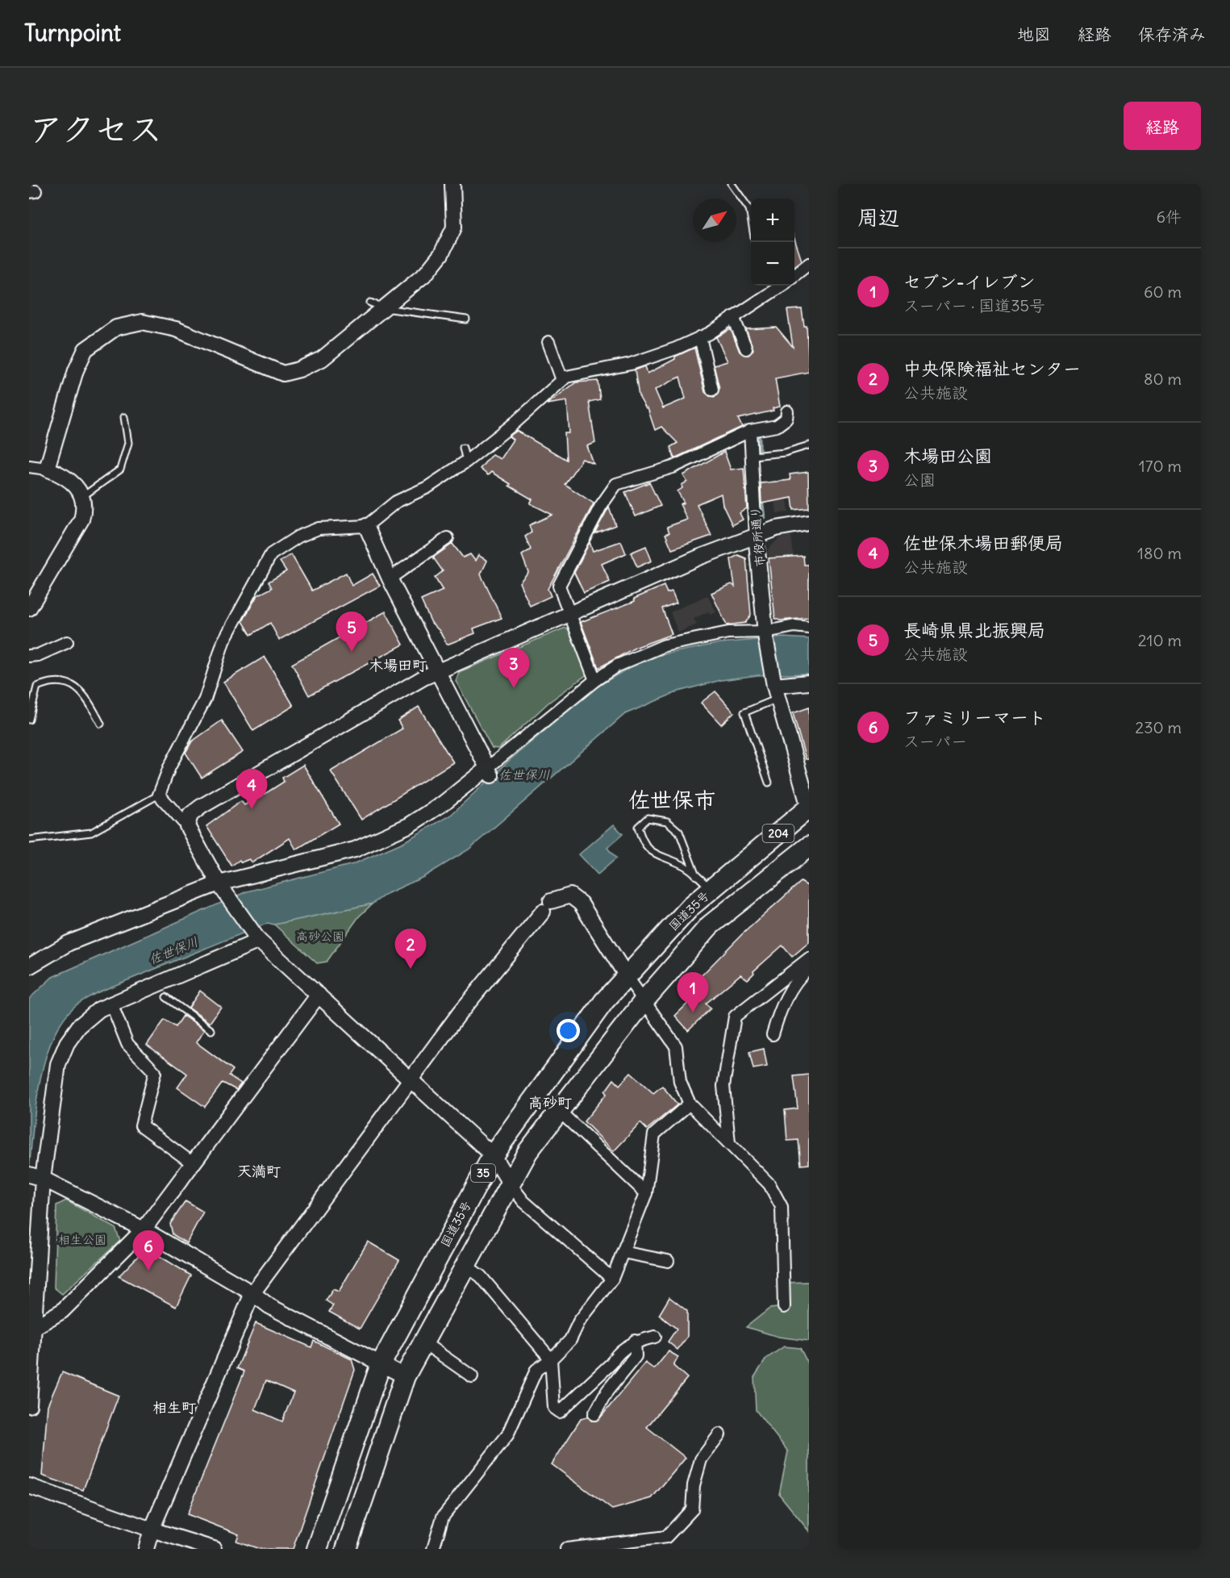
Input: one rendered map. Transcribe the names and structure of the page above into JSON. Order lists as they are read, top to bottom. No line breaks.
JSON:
{"streets":{"highway":["204","国道35号","35"],"street":["市役所通り"]},"crossings":[["204","国道35号"]],"districts":["木場田町","佐世保市","高砂町","天満町","相生町"],"water":["佐世保川"],"parks":["高砂公園","相生公園"],"north":"top right","page":{"header":"Turnpoint","nav":["地図","経路","保存済み"],"title":"アクセス","buttons":"経路","heading":["周辺","6件"],"map_buttons":["+","−"],"list":[{"mark":"1","name":"セブン-イレブン","note":"スーパー · 国道35号","value":"60 m"},{"mark":"2","name":"中央保険福祉センター","note":"公共施設","value":"80 m"},{"mark":"3","name":"木場田公園","note":"公園","value":"170 m"},{"mark":"4","name":"佐世保木場田郵便局","note":"公共施設","value":"180 m"},{"mark":"5","name":"長崎県県北振興局","note":"公共施設","value":"210 m"},{"mark":"6","name":"ファミリーマート","note":"スーパー","value":"230 m"}],"pins":["5","3","4","2","1","6"]}}
